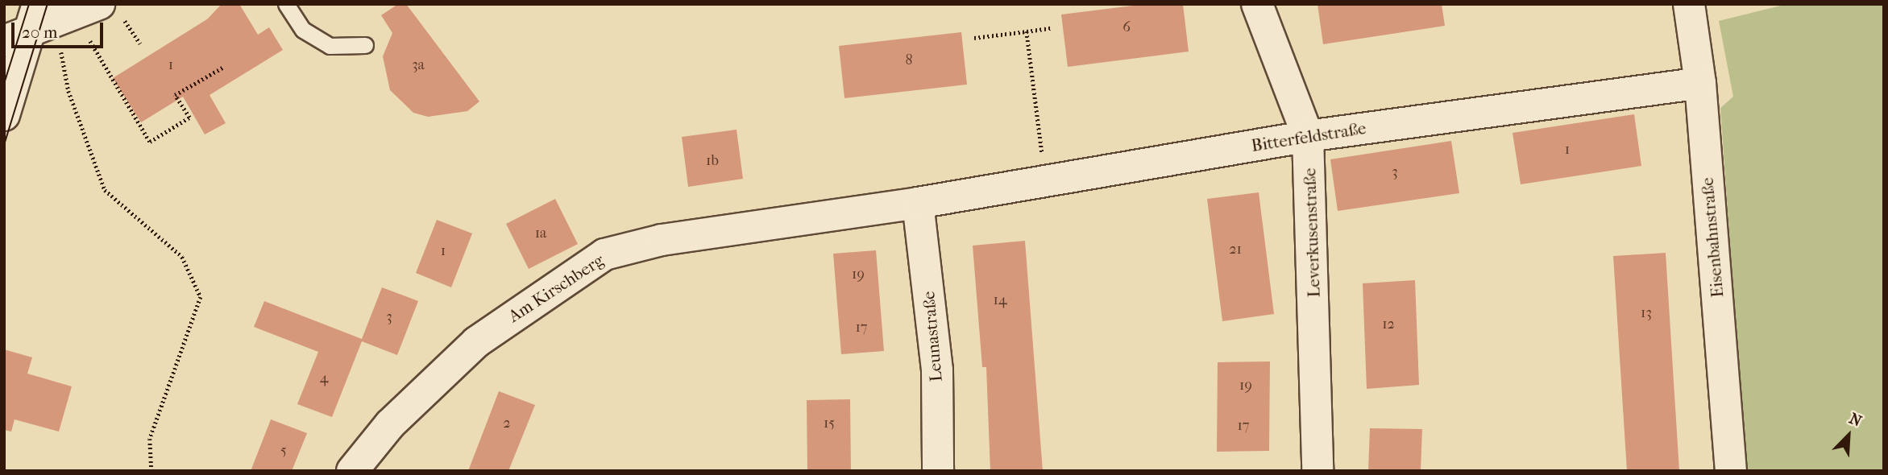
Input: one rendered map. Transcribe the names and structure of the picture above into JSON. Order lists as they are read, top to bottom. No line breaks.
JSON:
{"streets":{"street":["Bitterfeldstraße","Leverkusenstraße","Eisenbahnstraße","Am Kirschberg","Leunastraße"]},"crossings":[["Bitterfeldstraße","Leverkusenstraße"],["Bitterfeldstraße","Eisenbahnstraße"],["Bitterfeldstraße","Am Kirschberg"],["Bitterfeldstraße","Leunastraße"],["Am Kirschberg","Leunastraße"]],"house_numbers":["6","8","1","3a","1","1b","3","1a","21","1","19","14","13","3","12","17","4","19","2","15","17","5"],"scale_bar":"20 m","north":"top right"}
